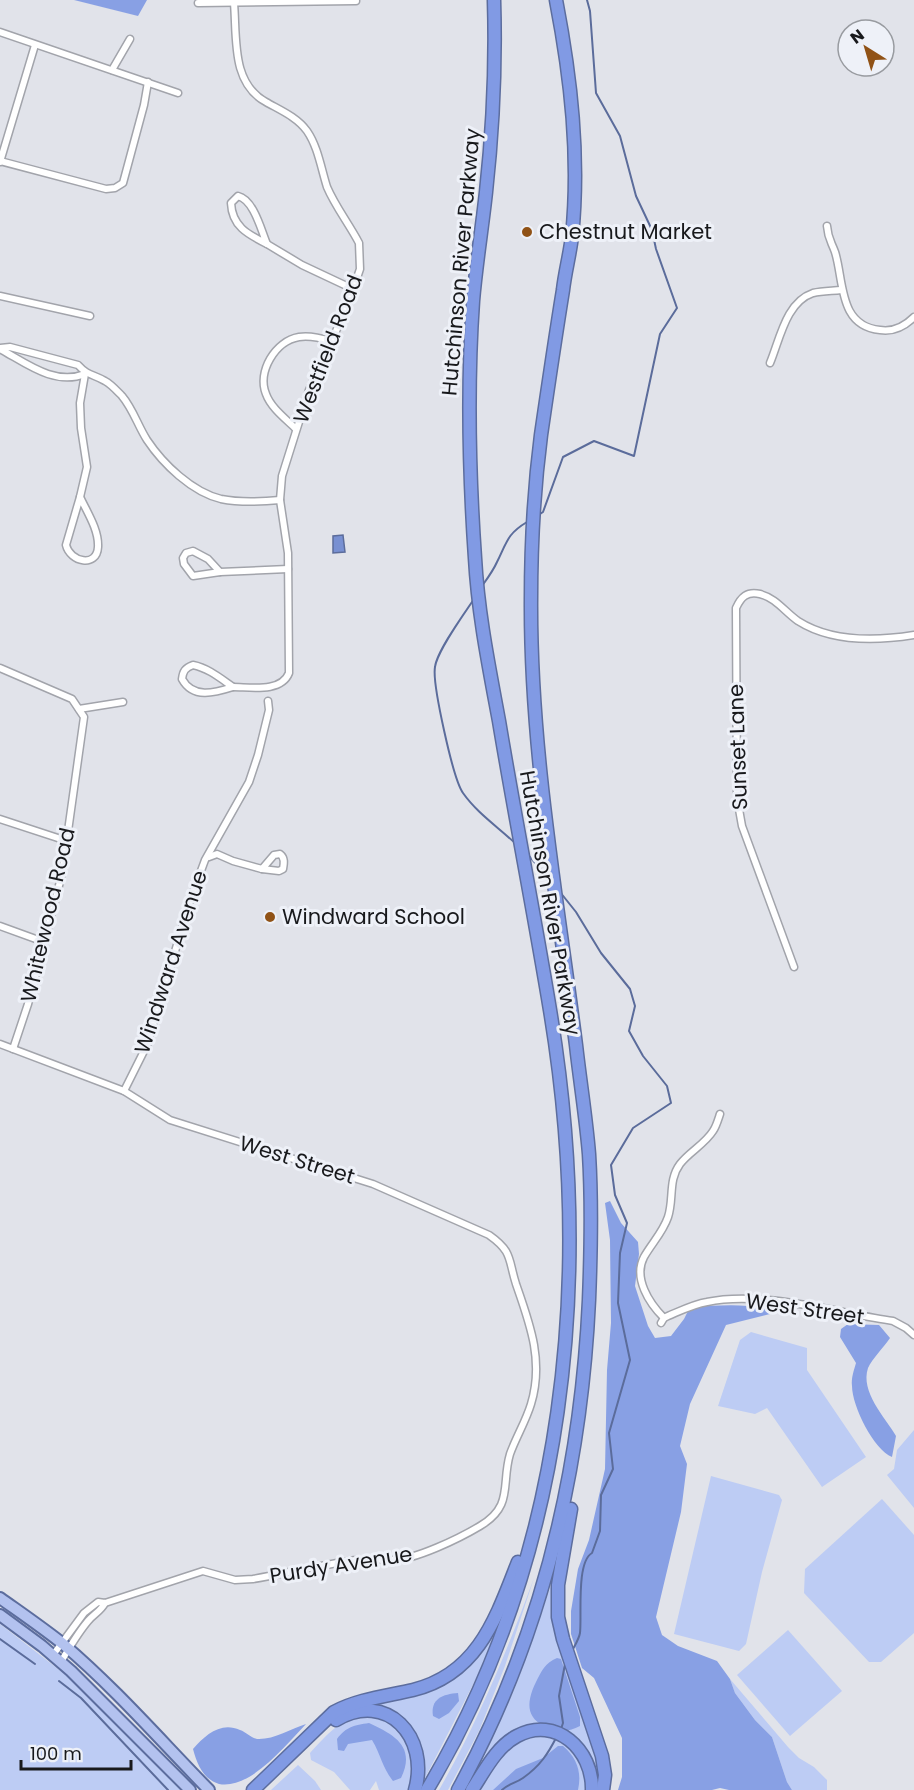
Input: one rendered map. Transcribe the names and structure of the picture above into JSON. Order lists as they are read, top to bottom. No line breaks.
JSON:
{"streets":{"highway":["Hutchinson River Parkway"],"street":["Westfield Road","Sunset Lane","Whitewood Road","Windward Avenue","West Street","Purdy Avenue"]},"crossings":[["Whitewood Road","West Street"],["Windward Avenue","West Street"],["West Street","Purdy Avenue"]],"places":["Chestnut Market","Windward School"],"scale_bar":"100 m","north":"top left"}
